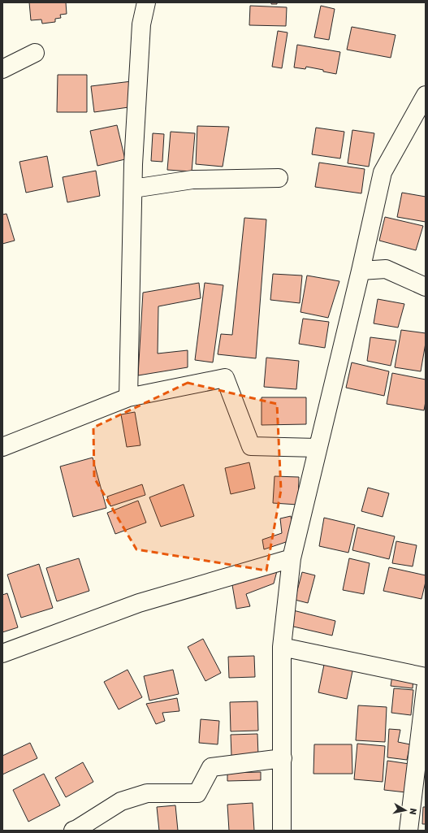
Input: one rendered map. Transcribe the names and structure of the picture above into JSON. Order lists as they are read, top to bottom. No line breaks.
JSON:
{"north":"right"}
